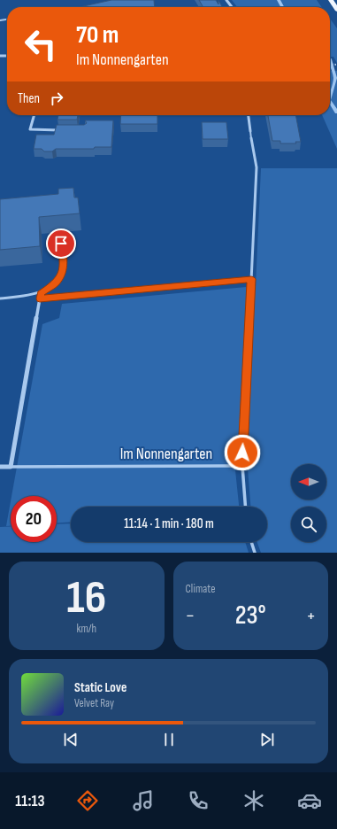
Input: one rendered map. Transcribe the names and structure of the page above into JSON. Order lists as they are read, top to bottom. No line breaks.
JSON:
{"streets":{"street":["Im Nonnengarten"]},"north":"left","page":{"turn":["70 m","Im Nonnengarten"],"then":"Then","limit":"20","trip":"11:14 · 1 min · 180 m","tile":[["16","km/h"],"Climate"],"heat":["−","23°","+"],"song":["Static Love","Velvet Ray"],"tabs":"11:13"}}
